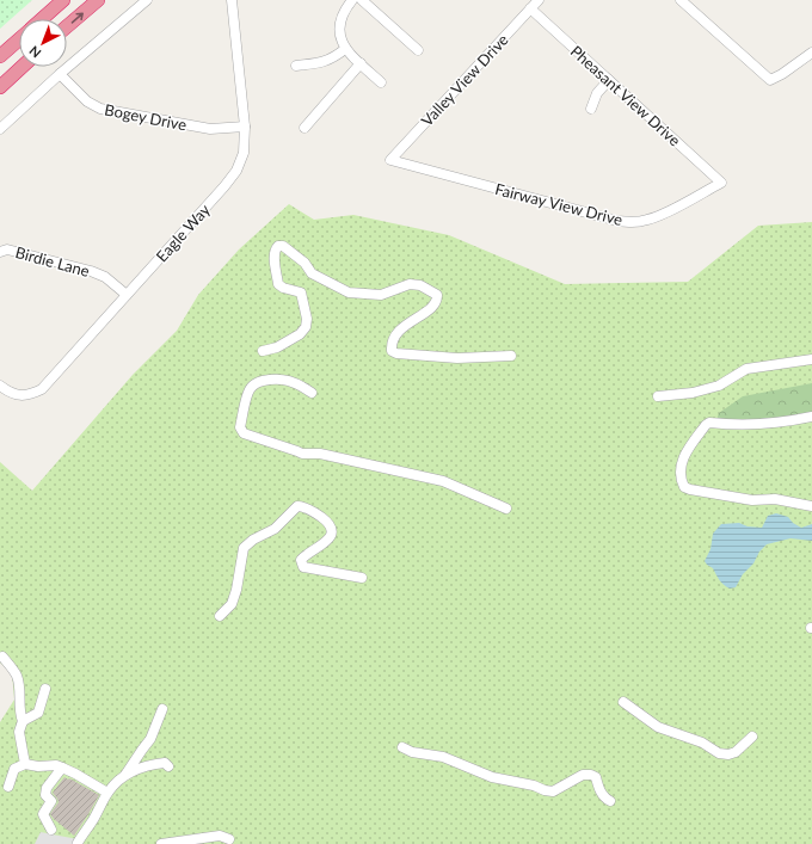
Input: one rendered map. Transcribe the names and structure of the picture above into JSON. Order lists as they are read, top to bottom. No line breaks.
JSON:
{"streets":{"street":["Valley View Drive","Pheasant View Drive","Bogey Drive","Fairway View Drive","Eagle Way","Birdie Lane"]},"crossings":[["Valley View Drive","Pheasant View Drive"],["Valley View Drive","Fairway View Drive"],["Pheasant View Drive","Fairway View Drive"],["Bogey Drive","Eagle Way"],["Eagle Way","Birdie Lane"]],"north":"bottom left"}
